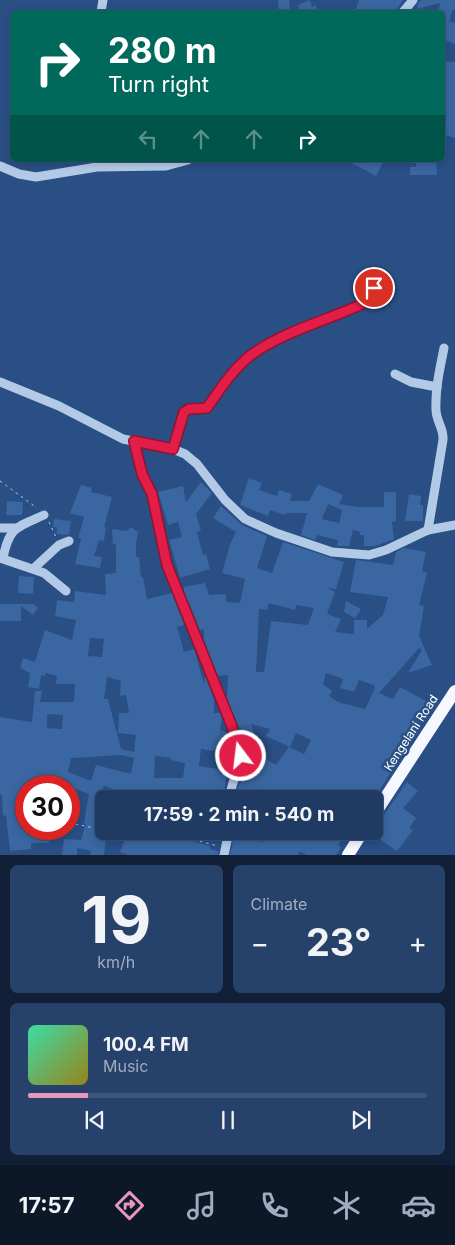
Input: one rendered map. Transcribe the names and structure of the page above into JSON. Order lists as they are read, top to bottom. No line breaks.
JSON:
{"streets":{"main road":["Kengelani Road"]},"page":{"turn":["280 m","Turn right"],"limit":"30","trip":"17:59 · 2 min · 540 m","tile":[["19","km/h"],"Climate"],"heat":["−","23°","+"],"song":["100.4 FM","Music"],"tabs":"17:57"}}
